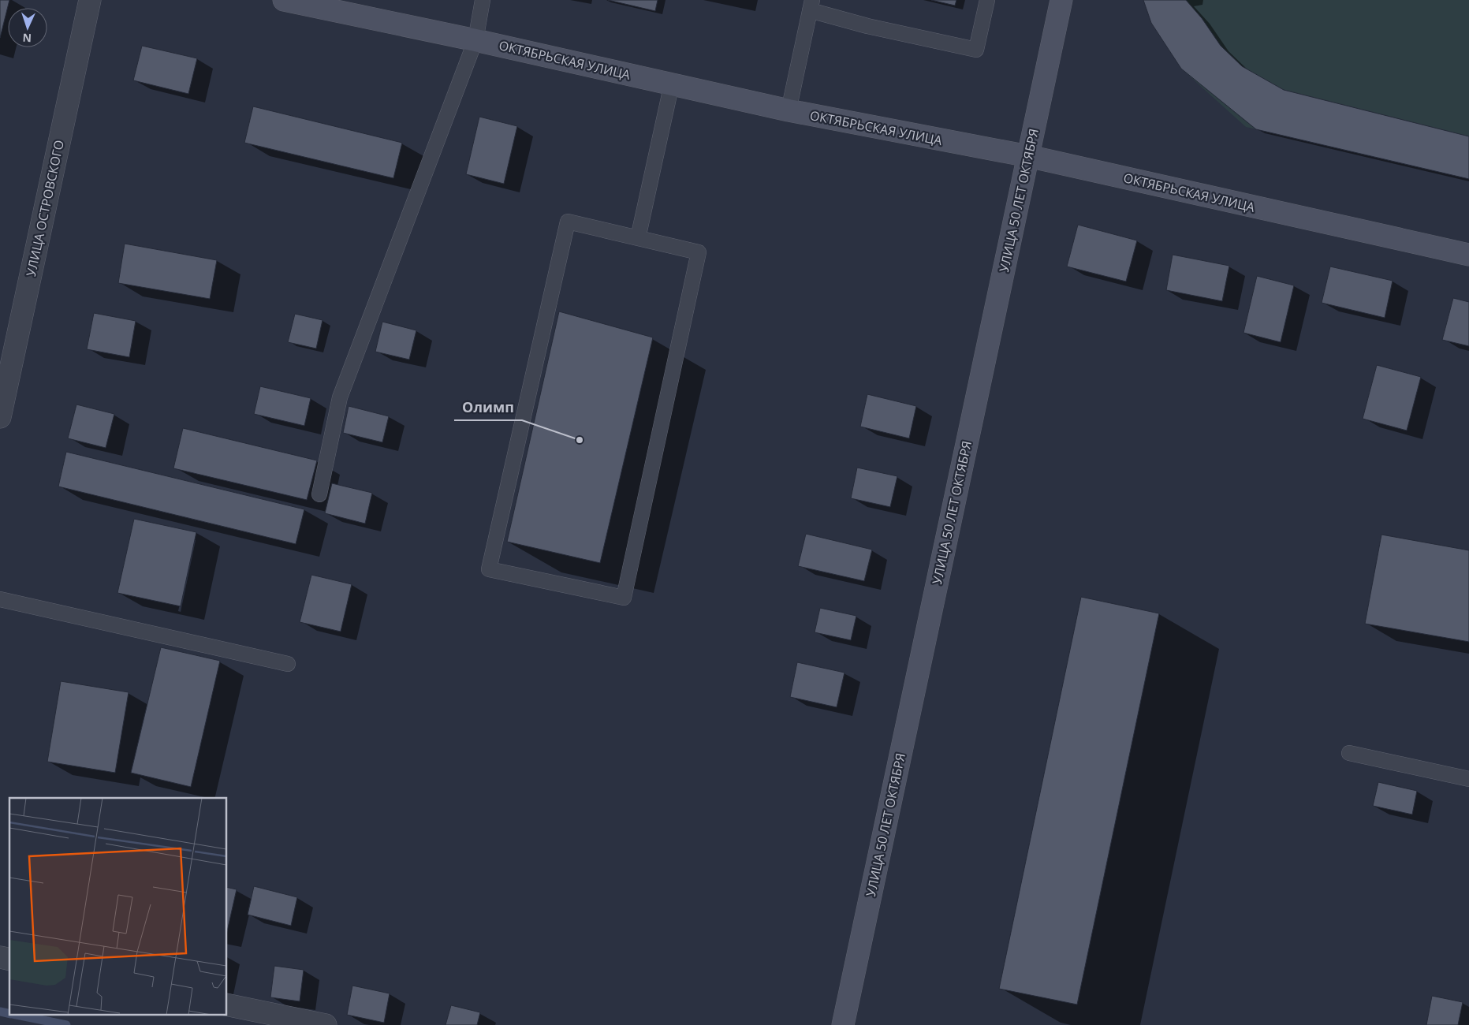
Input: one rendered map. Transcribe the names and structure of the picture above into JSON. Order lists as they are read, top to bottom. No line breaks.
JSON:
{"streets":{"main road":["ОКТЯБРЬСКАЯ УЛИЦА","УЛИЦА 50 ЛЕТ ОКТЯБРЯ"],"street":["УЛИЦА ОСТРОВСКОГО"]},"crossings":[["ОКТЯБРЬСКАЯ УЛИЦА","УЛИЦА 50 ЛЕТ ОКТЯБРЯ"]],"places":["Олимп"],"north":"bottom"}
